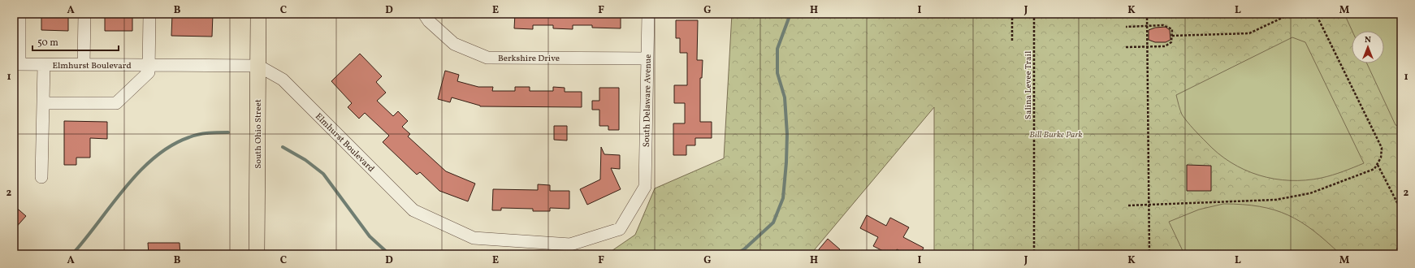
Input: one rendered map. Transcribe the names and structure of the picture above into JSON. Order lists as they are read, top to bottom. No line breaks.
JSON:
{"streets":{"main road":["South Ohio Street"],"street":["Berkshire Drive","Elmhurst Boulevard","South Delaware Avenue"],"path":["Salina Levee Trail"]},"crossings":[["Berkshire Drive","South Delaware Avenue"],["Elmhurst Boulevard","South Delaware Avenue"],["Elmhurst Boulevard","South Ohio Street"]],"parks":["Bill Burke Park"],"scale_bar":"50 m","north":"top","grid":{"columns":["A","B","C","D","E","F","G","H","I","J","K","L","M"],"rows":["1","2"]}}
